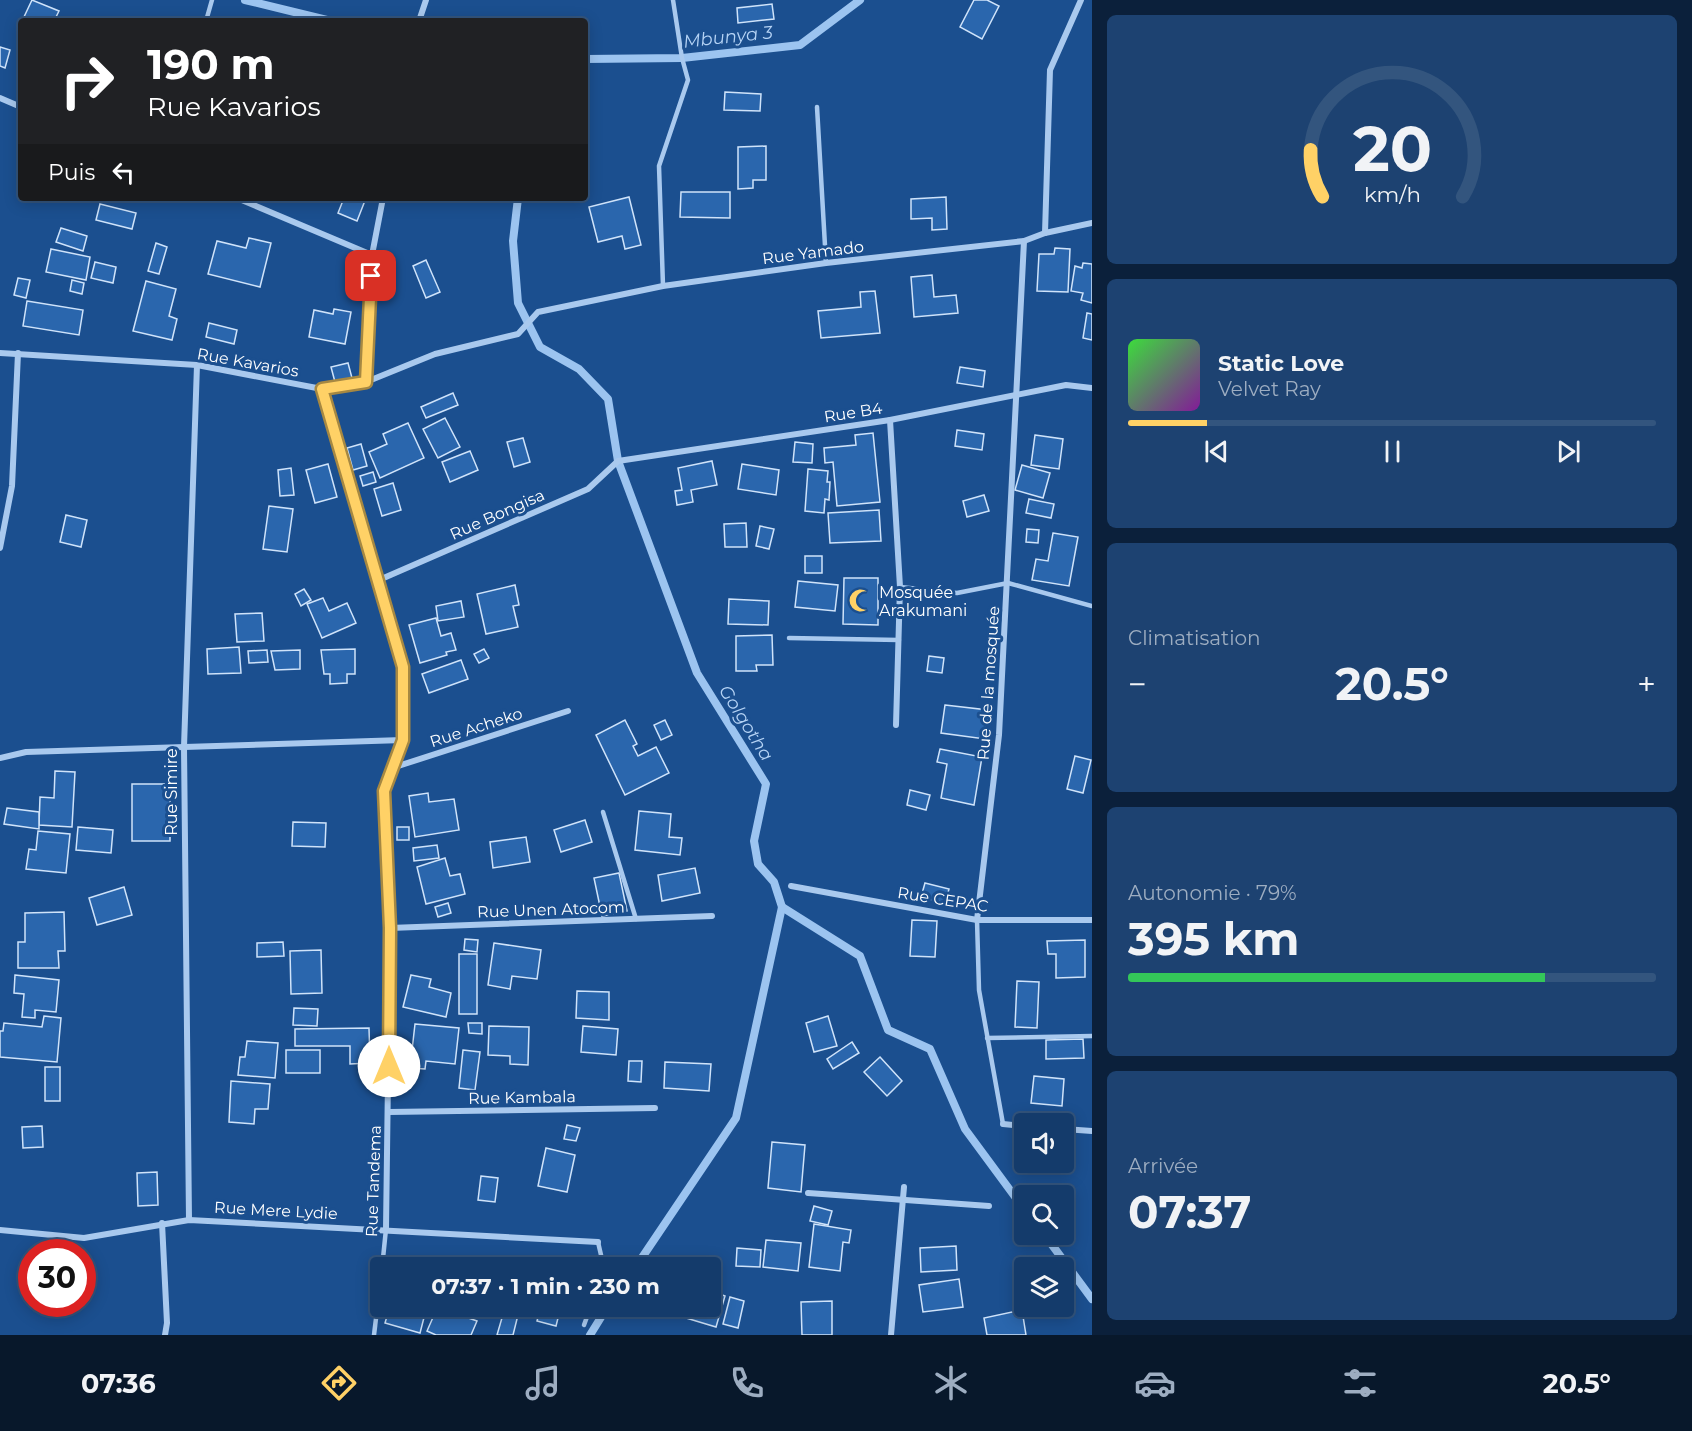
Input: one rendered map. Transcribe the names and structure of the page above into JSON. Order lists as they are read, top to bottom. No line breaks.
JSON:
{"streets":{"street":["Rue Yamado","Rue Kavarios","Rue B4","Rue Bongisa","Rue de la mosquée","Rue Acheko","Rue Simire","Rue CEPAC","Rue Unen Atocom","Rue Kambala","Rue Tandema","Rue Mere Lydie"]},"crossings":[["Rue Yamado","Rue Kavarios"],["Rue Yamado","Rue de la mosquée"],["Rue Kavarios","Rue Simire"],["Rue Kavarios","Rue Tandema"],["Rue B4","Rue Bongisa"],["Rue B4","Rue de la mosquée"],["Rue Bongisa","Rue Tandema"],["Rue de la mosquée","Rue CEPAC"],["Rue Acheko","Rue Tandema"],["Rue Simire","Rue Mere Lydie"],["Rue Unen Atocom","Rue Tandema"],["Rue Kambala","Rue Tandema"],["Rue Tandema","Rue Mere Lydie"]],"water":["Mbunya 3","Golgotha"],"places":{"mosque":["Mosquée Arakumani"]},"page":{"turn":["190 m","Rue Kavarios"],"then":"Puis","song":["Static Love","Velvet Ray"],"tile":["Climatisation",["Autonomie · 79%","395 km"],["Arrivée","07:37"]],"heat":["−","20.5°","+"],"limit":"30","trip":"07:37 · 1 min · 230 m","tabs":["07:36","20.5°"],"gauge":["20","km/h"]}}
